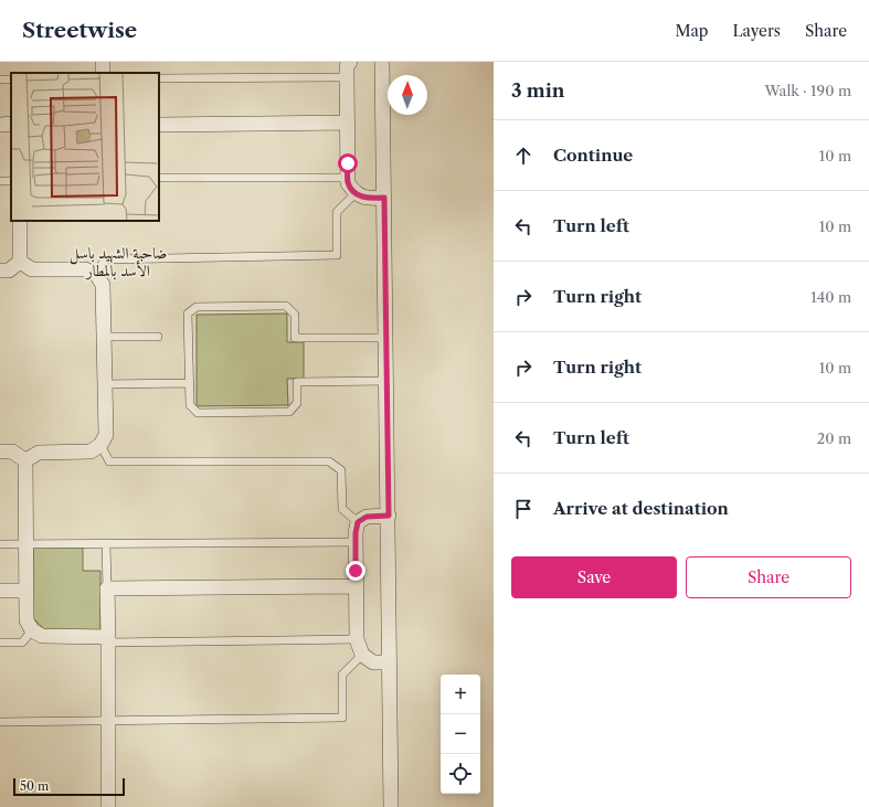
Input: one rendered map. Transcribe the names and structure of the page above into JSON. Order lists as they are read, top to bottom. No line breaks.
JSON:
{"districts":["ضاحية الشهيد باسل الأسد بالمطار"],"scale_bar":"50 m","north":"top","page":{"header":"Streetwise","nav":["Map","Layers","Share"],"heading":["3 min","Walk · 190 m"],"list":[["Continue","10 m"],["Turn left","10 m"],["Turn right","140 m"],["Turn right","10 m"],["Turn left","20 m"],"Arrive at destination"],"buttons":["Save","Share"],"map_buttons":["+","−"],"scale":"50 m"}}
